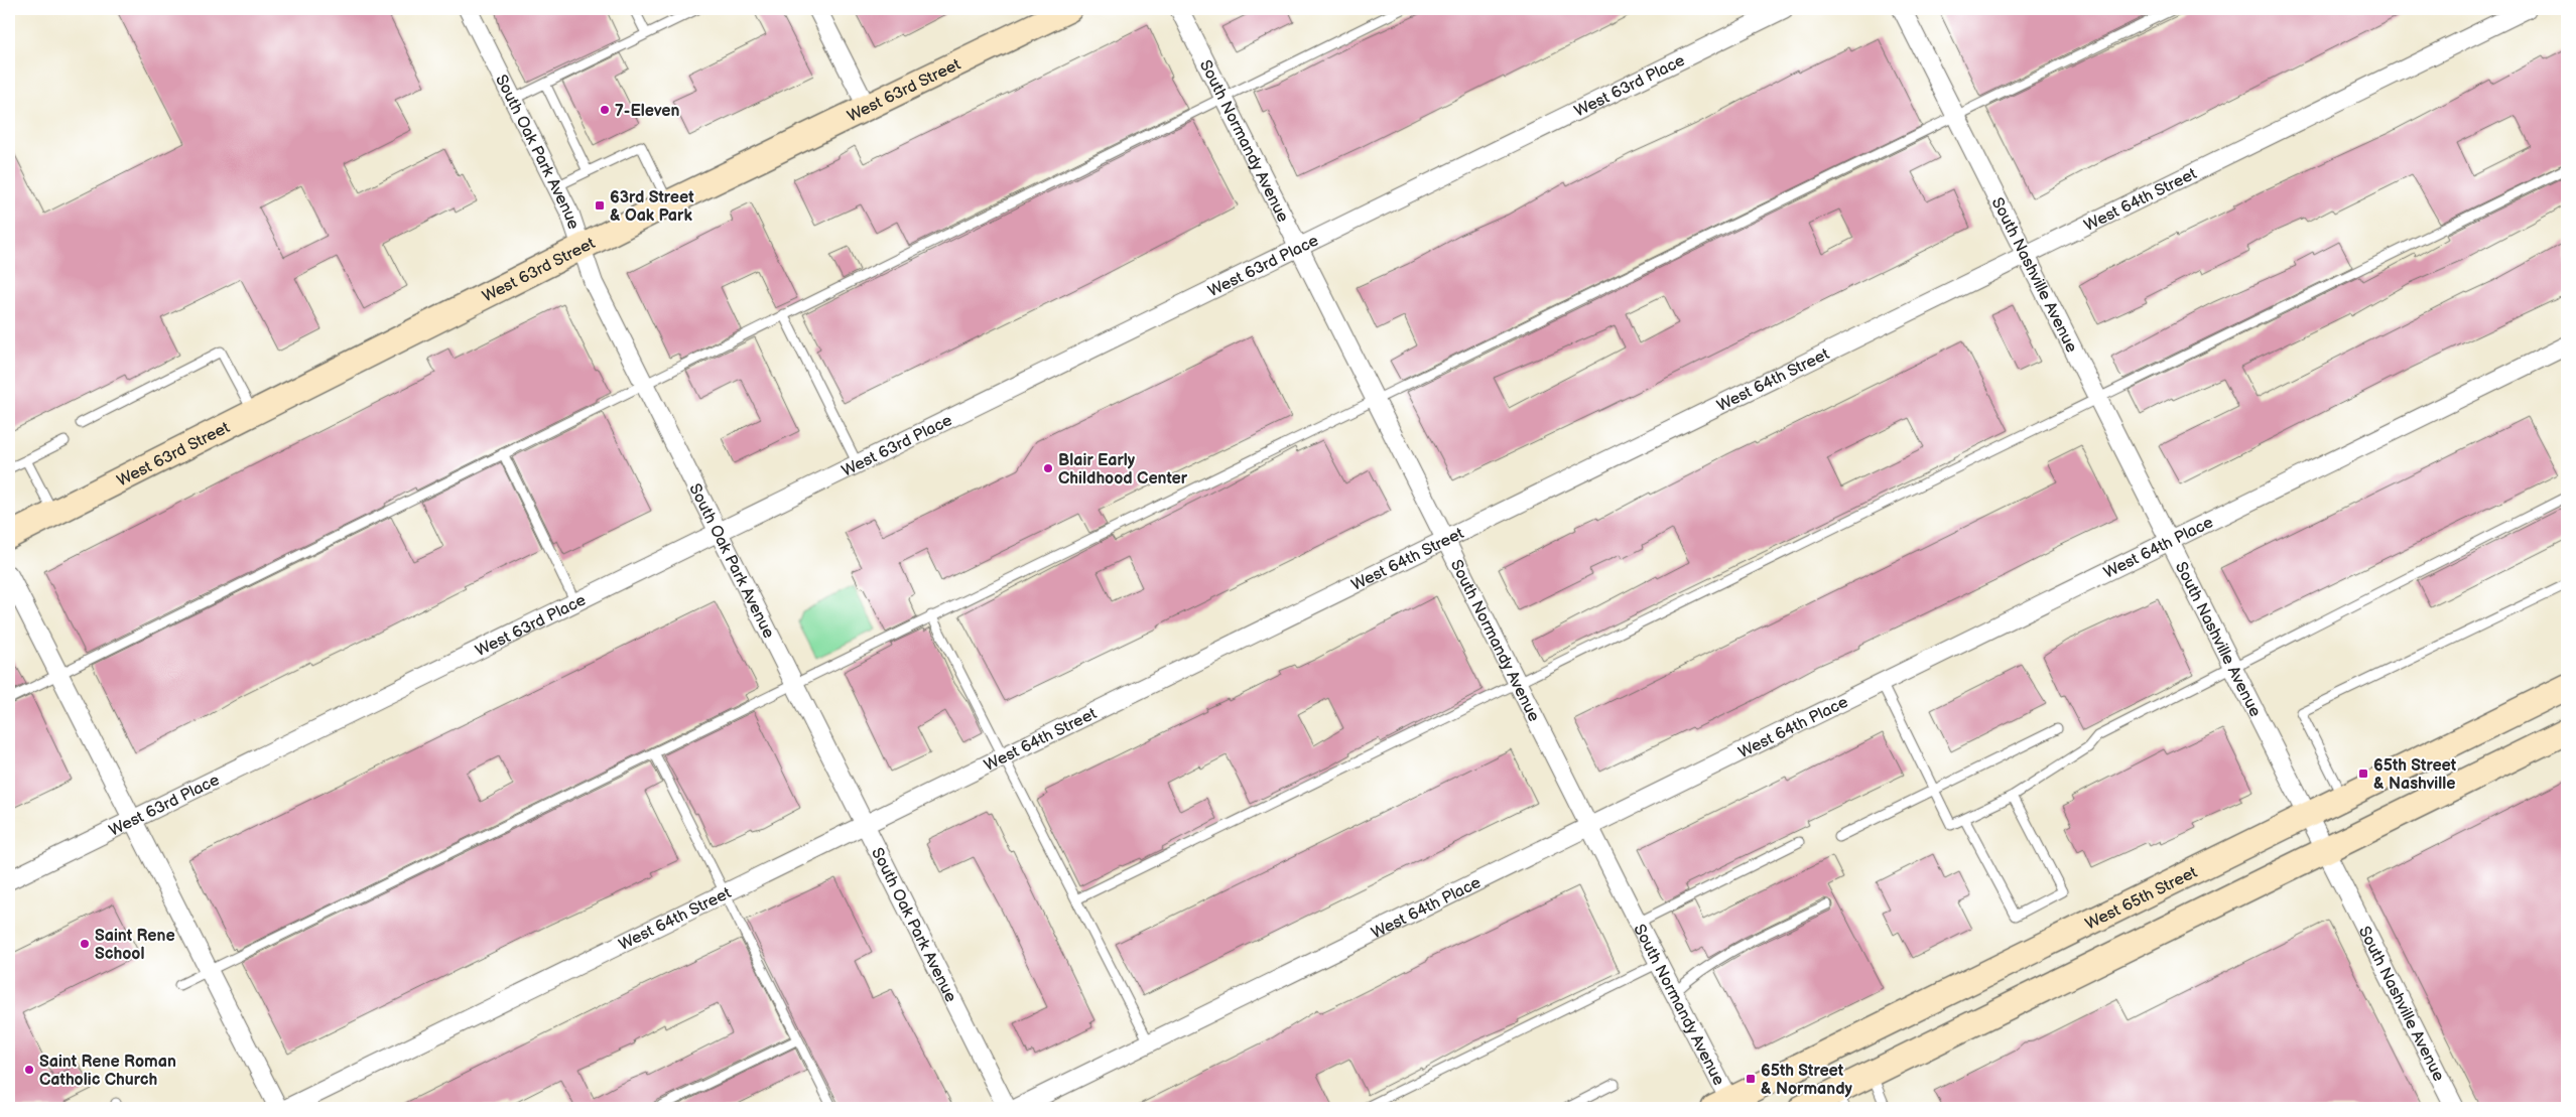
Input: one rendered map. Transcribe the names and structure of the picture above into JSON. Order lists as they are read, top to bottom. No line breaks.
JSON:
{"streets":{"street":["West 63rd Place","West 63rd Street","South Normandy Avenue","South Oak Park Avenue","West 64th Street","South Nashville Avenue","West 64th Place","West 65th Street"]},"crossings":[["West 63rd Place","South Normandy Avenue"],["West 63rd Place","South Oak Park Avenue"],["West 63rd Street","South Oak Park Avenue"],["South Normandy Avenue","West 64th Street"],["South Normandy Avenue","West 64th Place"],["South Normandy Avenue","West 65th Street"],["South Oak Park Avenue","West 64th Street"],["West 64th Street","South Nashville Avenue"],["South Nashville Avenue","West 64th Place"],["South Nashville Avenue","West 65th Street"]],"places":{"other":["7-Eleven","Blair Early Childhood Center","Saint Rene School","Saint Rene Roman Catholic Church"],"transit":["63rd Street & Oak Park","65th Street & Nashville","65th Street & Normandy"]}}
